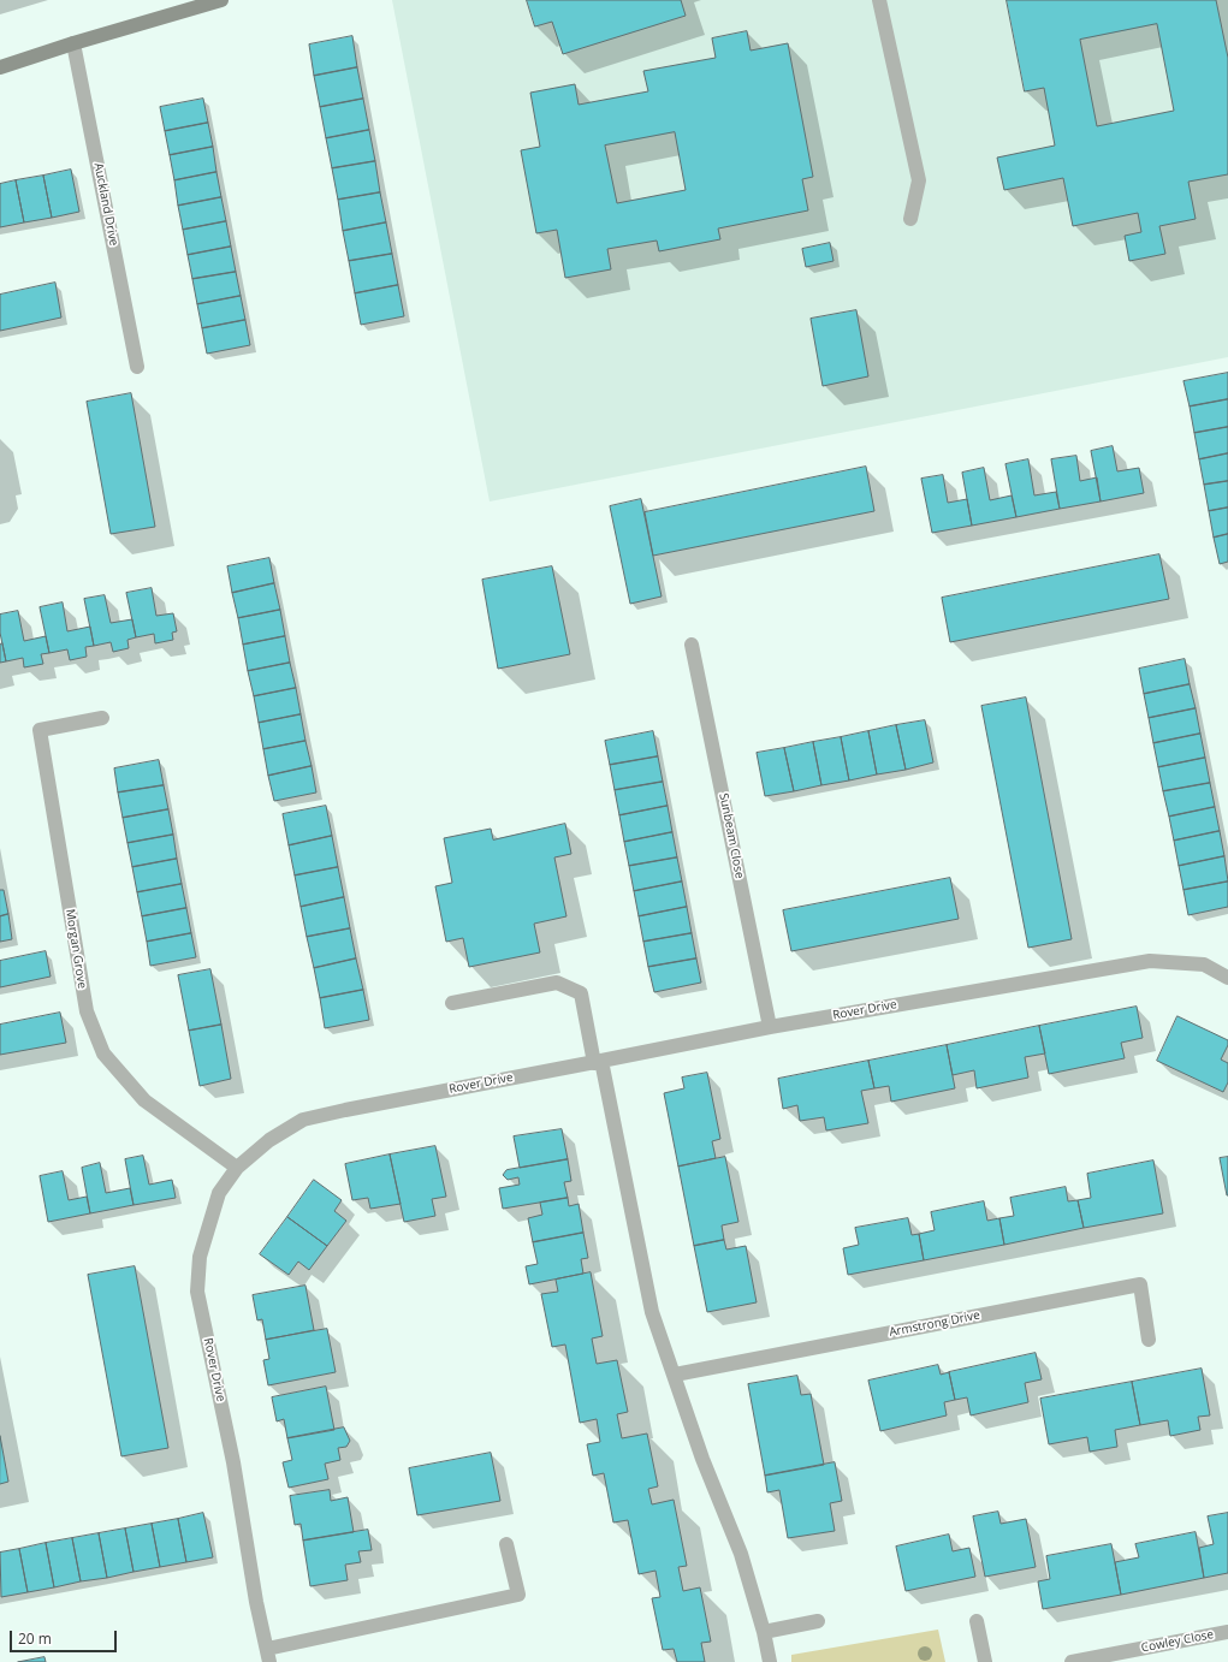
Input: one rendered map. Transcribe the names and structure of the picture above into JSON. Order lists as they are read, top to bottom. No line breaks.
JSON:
{"streets":{"street":["Auckland Drive","Sunbeam Close","Morgan Grove","Rover Drive","Armstrong Drive","Cowley Close"]},"crossings":[["Sunbeam Close","Rover Drive"],["Morgan Grove","Rover Drive"]],"scale_bar":"20 m"}
